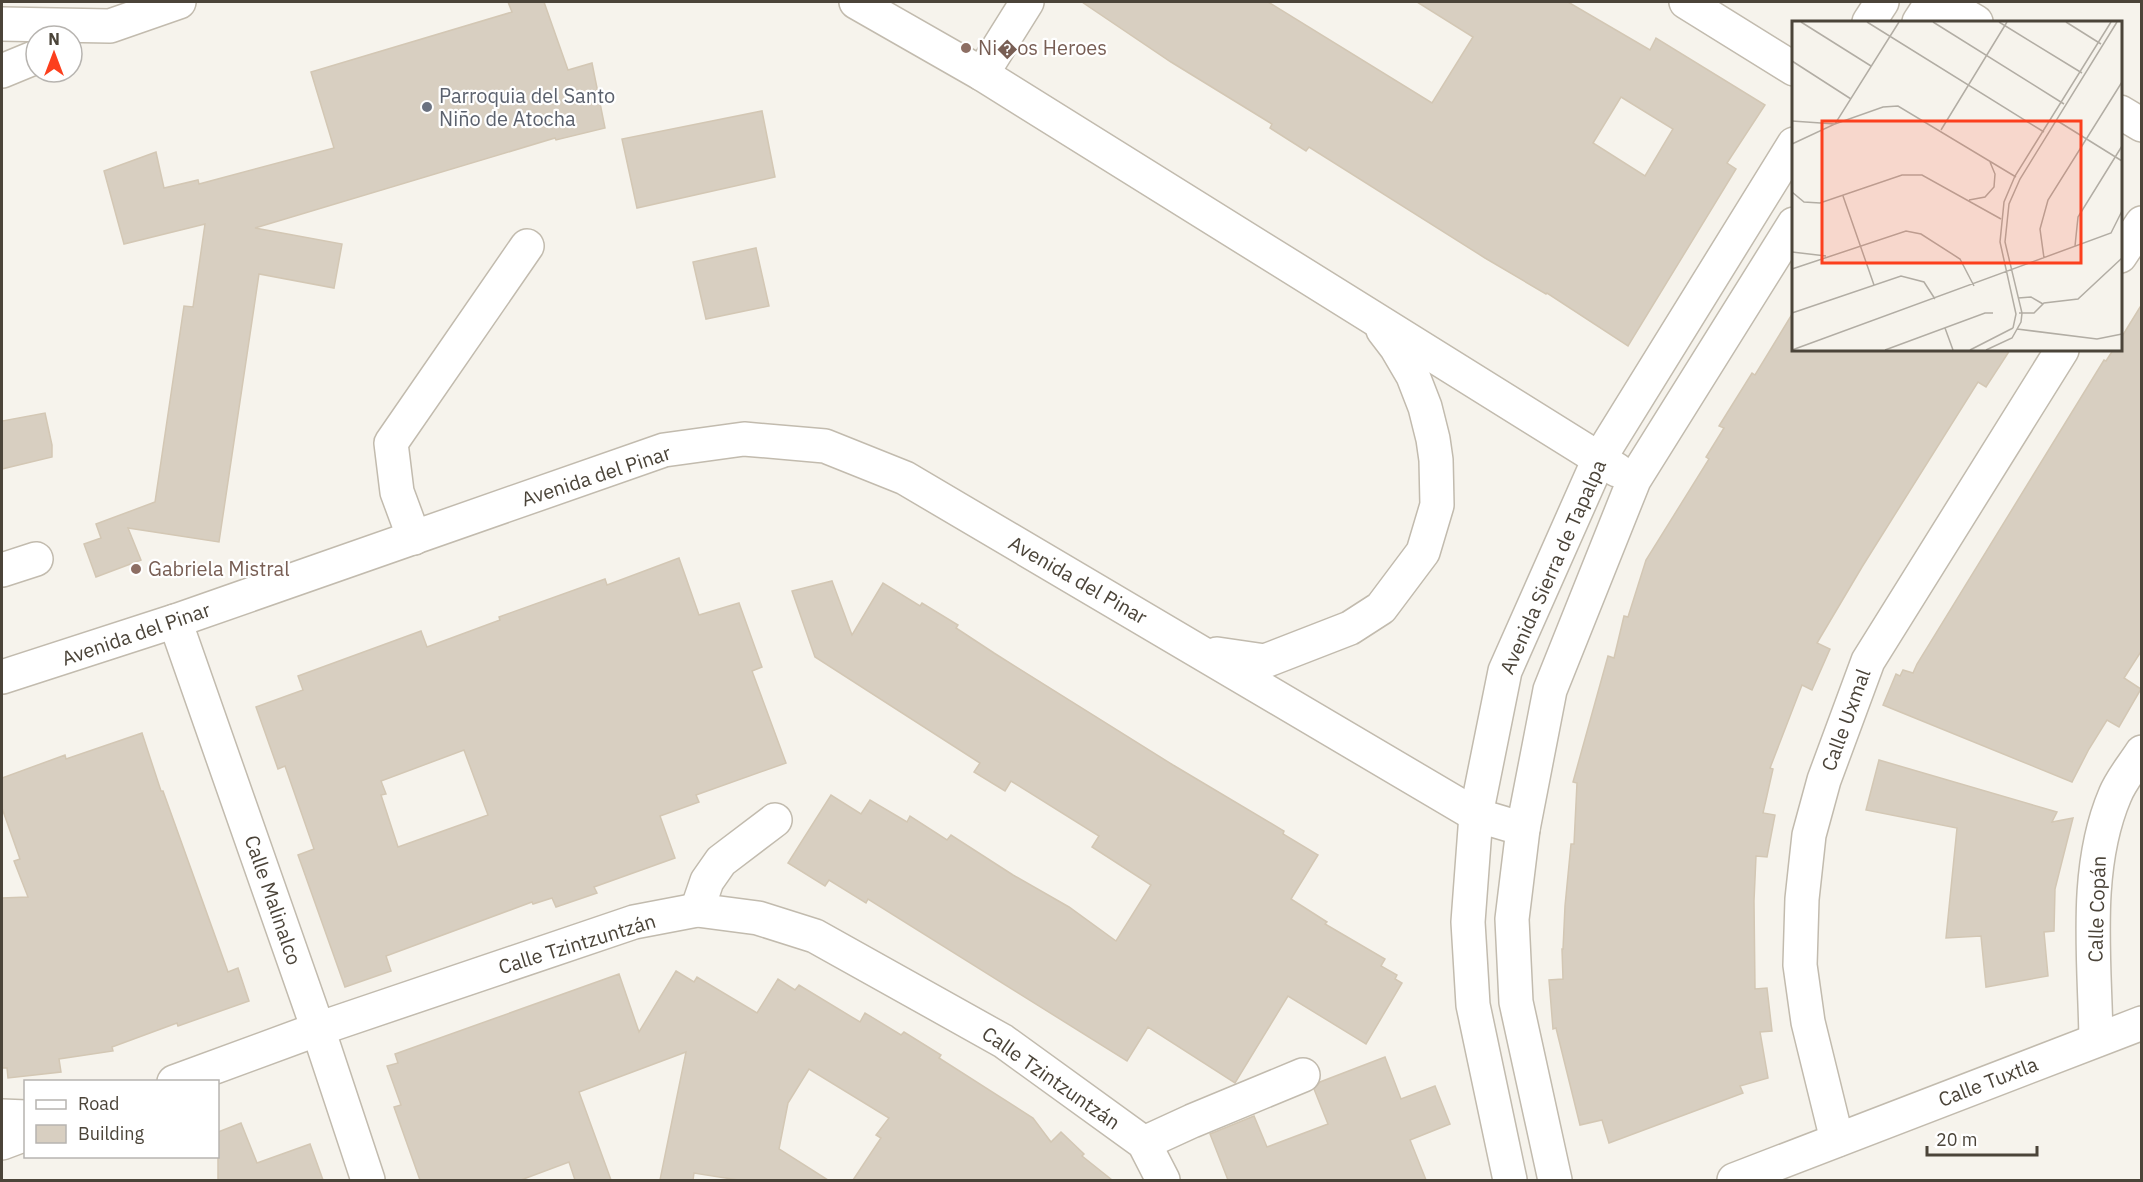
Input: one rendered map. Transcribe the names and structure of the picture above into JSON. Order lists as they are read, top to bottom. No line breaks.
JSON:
{"streets":{"street":["Avenida del Pinar","Avenida Sierra de Tapalpa","Calle Uxmal","Calle Malinalco","Calle Copán","Calle Tzintzuntzán","Calle Tuxtla"]},"crossings":[["Avenida del Pinar","Avenida Sierra de Tapalpa"],["Avenida del Pinar","Calle Malinalco"],["Calle Uxmal","Calle Tuxtla"],["Calle Malinalco","Calle Tzintzuntzán"],["Calle Copán","Calle Tuxtla"]],"places":["Ni�os Heroes","Parroquia del Santo Niño de Atocha","Gabriela Mistral"],"legend":["Road","Building"],"scale_bar":"20 m","north":"top"}
